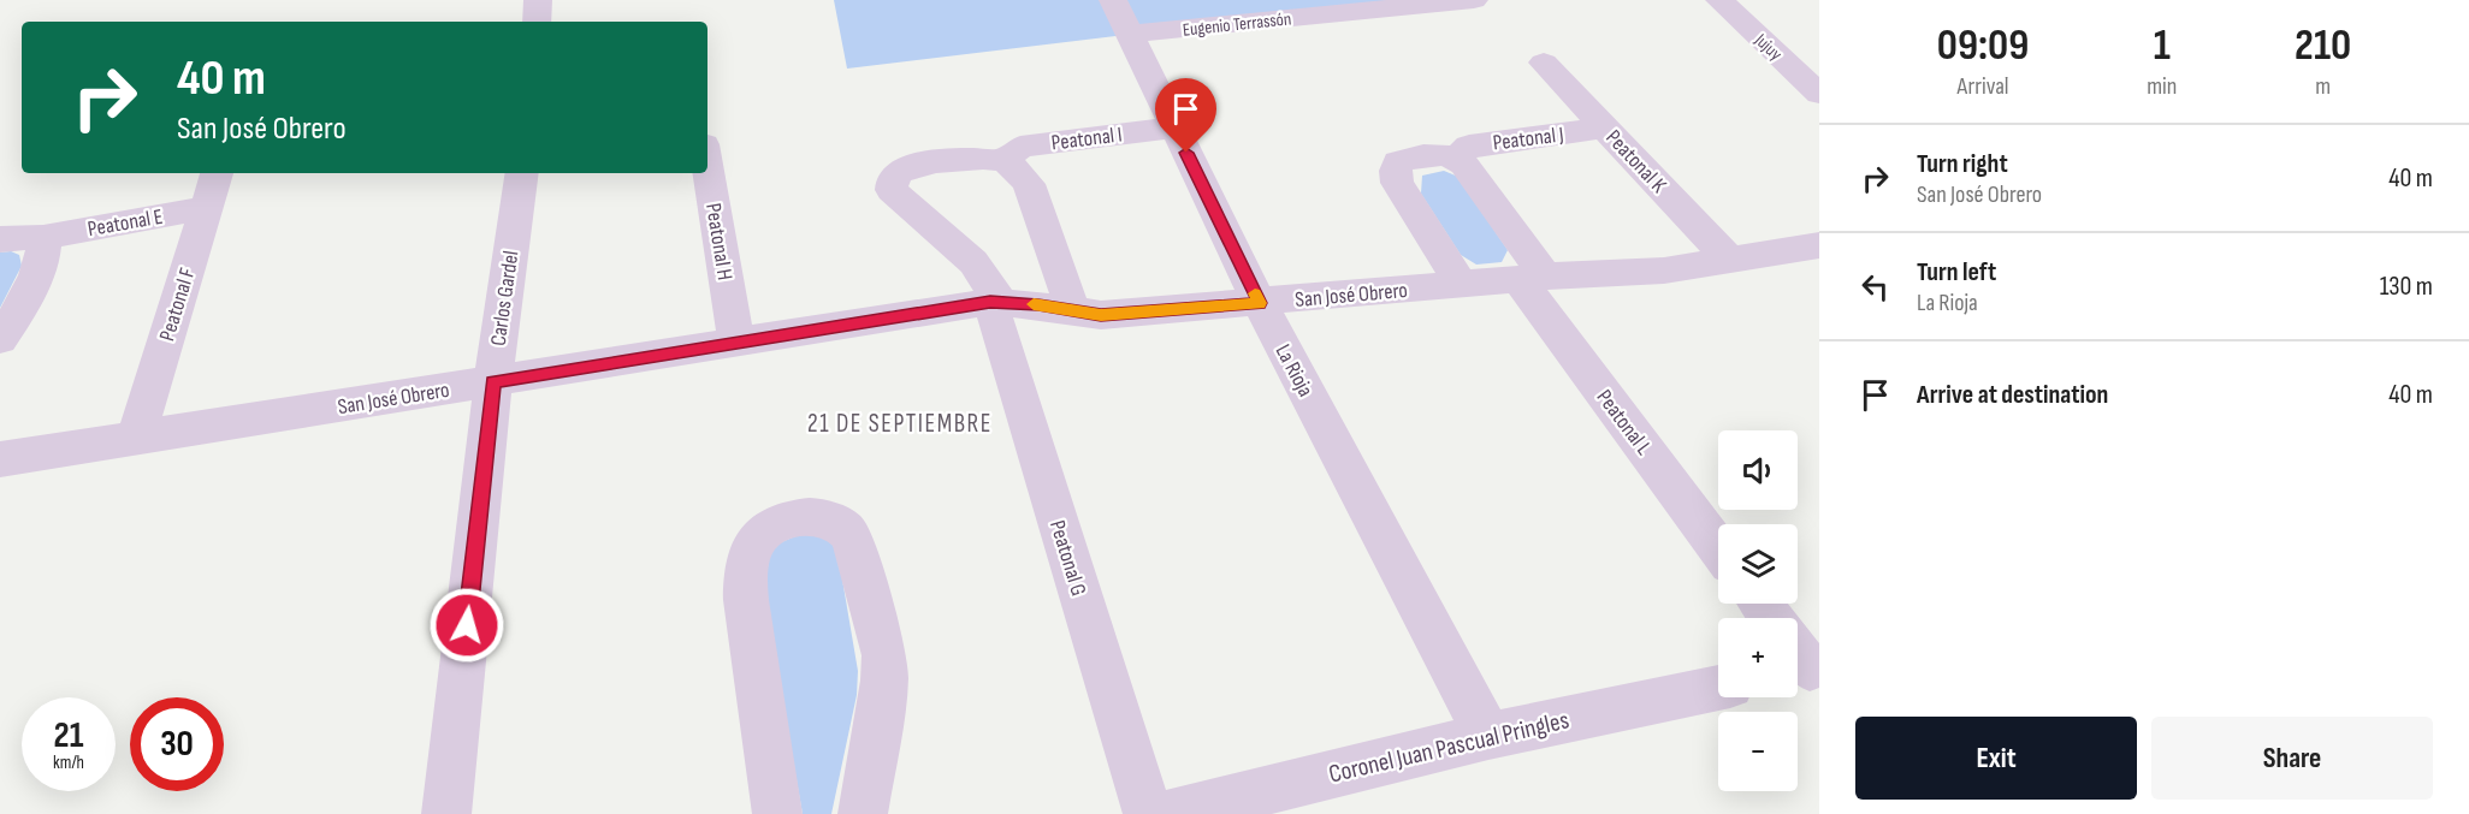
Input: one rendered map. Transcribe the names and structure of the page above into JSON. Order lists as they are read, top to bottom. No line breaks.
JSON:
{"streets":{"street":["Eugenio Terrassón","Jujuy","Peatonal I","Peatonal J","Peatonal K","Peatonal E","Peatonal H","San José Obrero","Carlos Gardel","Peatonal F","La Rioja","Peatonal L","Peatonal G","Coronel Juan Pascual Pringles"]},"crossings":[["Eugenio Terrassón","La Rioja"],["Peatonal I","La Rioja"],["Peatonal J","Peatonal K"],["Peatonal K","San José Obrero"],["Peatonal E","Peatonal F"],["Peatonal H","San José Obrero"],["San José Obrero","Carlos Gardel"],["San José Obrero","Peatonal F"],["San José Obrero","La Rioja"],["San José Obrero","Peatonal L"],["San José Obrero","Peatonal G"],["La Rioja","Coronel Juan Pascual Pringles"]],"districts":["21 DE SEPTIEMBRE"],"page":{"eta":["09:09","Arrival","1","min","210","m"],"turn":["40 m","San José Obrero"],"list":[{"name":"Turn right","note":"San José Obrero","value":"40 m"},{"name":"Turn left","note":"La Rioja","value":"130 m"},{"name":"Arrive at destination","value":"40 m"}],"map_buttons":["+","−"],"speed":"21 km/h","limit":"30","buttons":["Exit","Share"]}}
